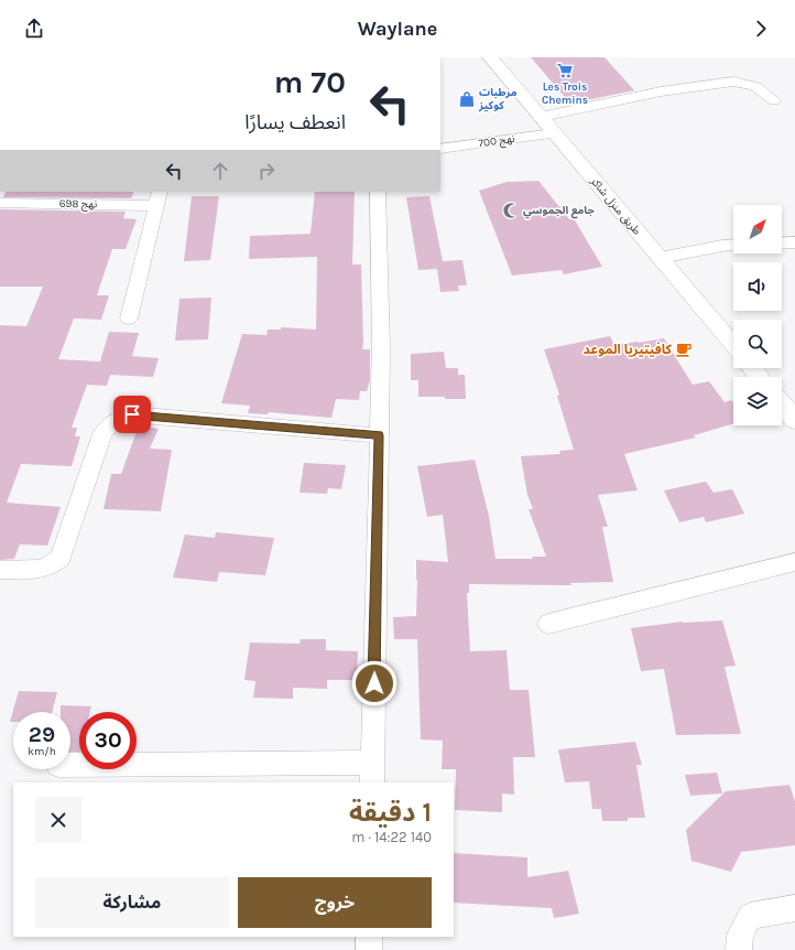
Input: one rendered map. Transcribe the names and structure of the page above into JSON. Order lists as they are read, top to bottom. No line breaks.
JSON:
{"streets":{"main road":["طريق منزل شاكر"],"street":["نهج 700","نهج 698"]},"crossings":[["نهج 700","طريق منزل شاكر"]],"places":{"supermarket":["Les Trois Chemins"],"shop":["مرطبات كوكيز"],"mosque":["جامع الجموسي"],"cafe":["كافيتيريا الموعد"]},"north":"top right","page":{"header":"Waylane","turn":["70 m","انعطف يسارًا"],"speed":"29 km/h","limit":"30","heading":["1 دقيقة","140 m · 14:22"],"buttons":["خروج","مشاركة"]}}
